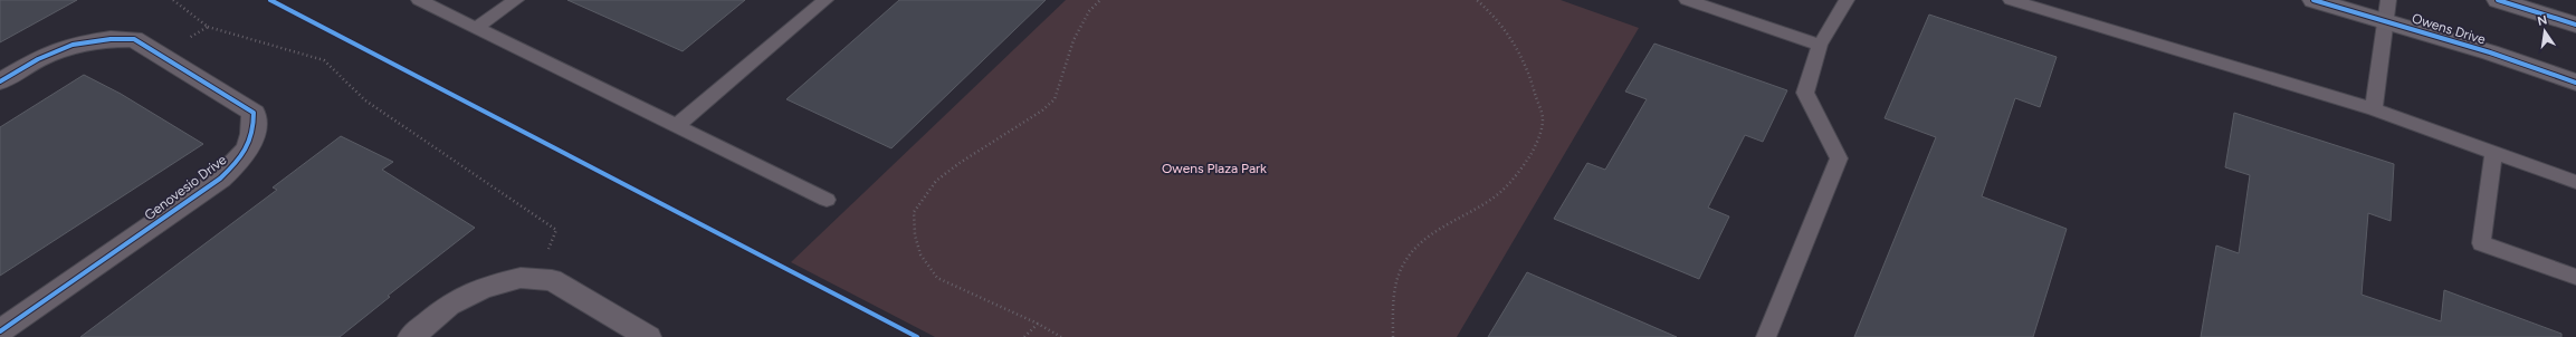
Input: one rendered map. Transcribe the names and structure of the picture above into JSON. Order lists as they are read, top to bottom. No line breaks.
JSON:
{"streets":{"street":["Owens Drive","Genovesio Drive"]},"parks":["Owens Plaza Park"],"north":"top"}
